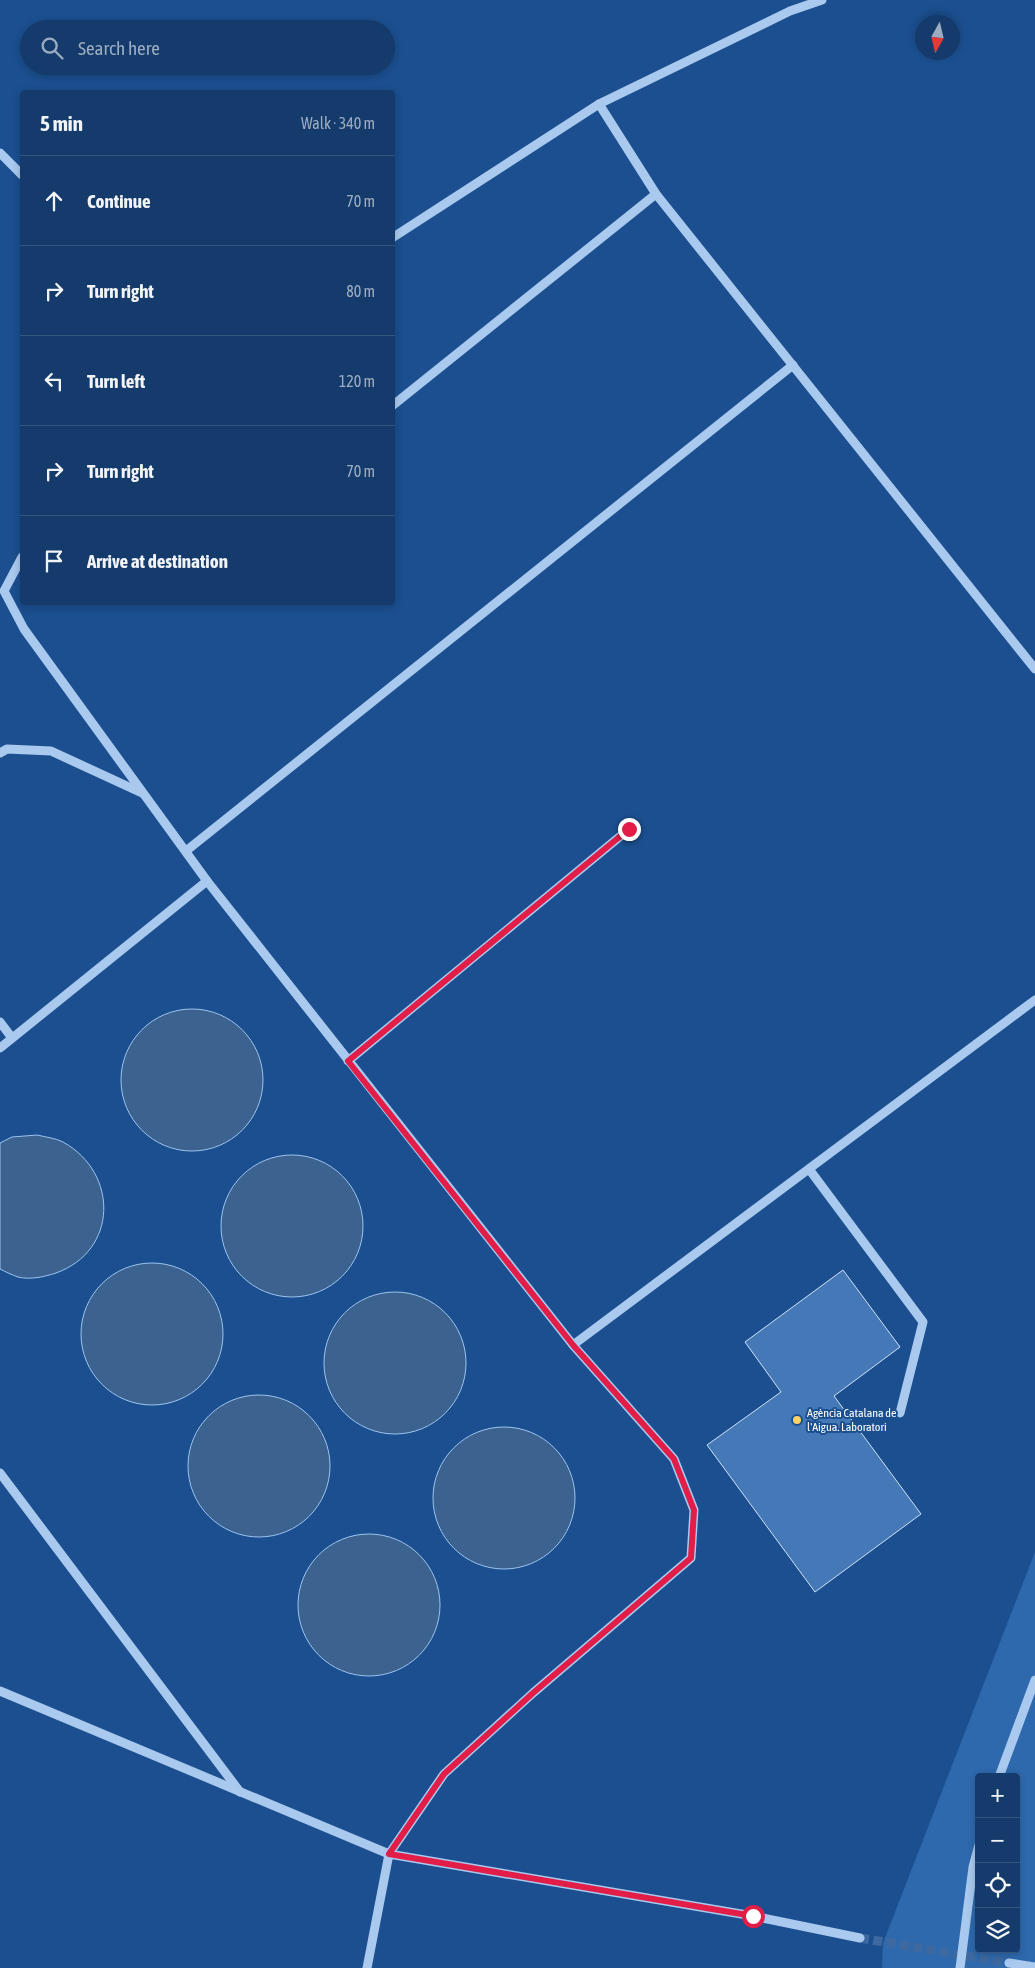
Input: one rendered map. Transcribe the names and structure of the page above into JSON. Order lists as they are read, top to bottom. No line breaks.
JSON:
{"places":["Agència Catalana de l'Aigua. Laboratori"],"north":"bottom","page":{"search":"Search here","heading":["5 min","Walk · 340 m"],"list":[["Continue","70 m"],["Turn right","80 m"],["Turn left","120 m"],["Turn right","70 m"],"Arrive at destination"],"map_buttons":["+","−"]}}
